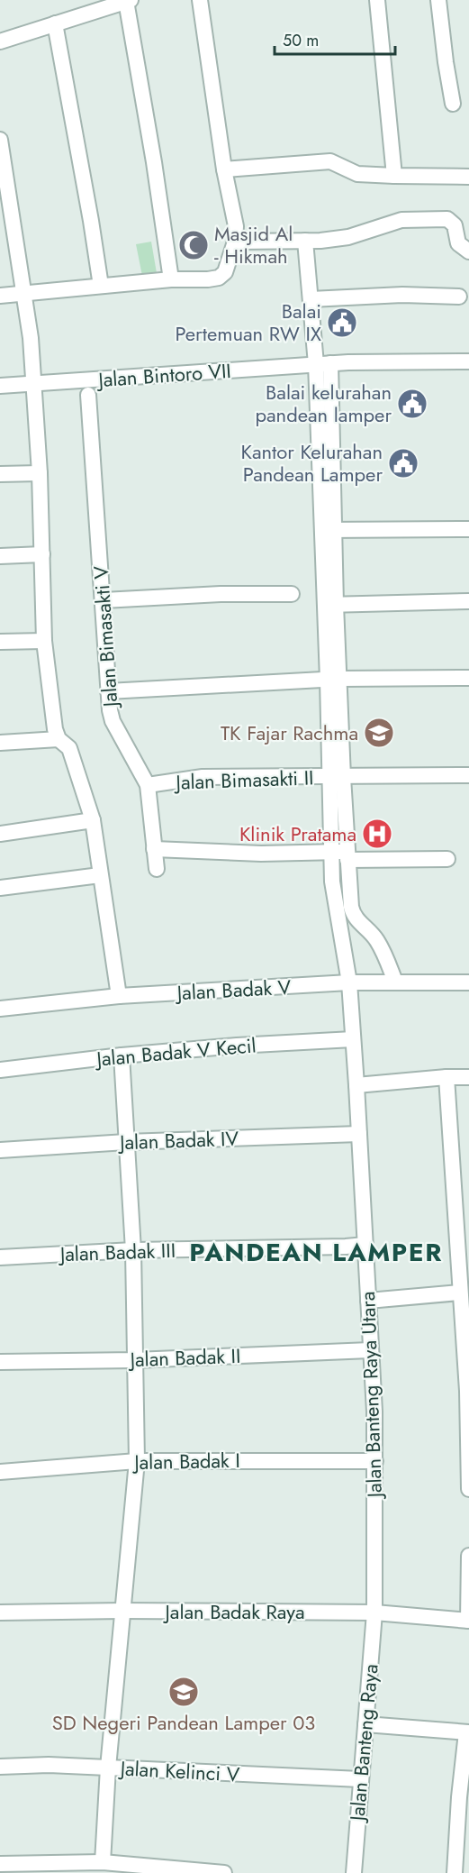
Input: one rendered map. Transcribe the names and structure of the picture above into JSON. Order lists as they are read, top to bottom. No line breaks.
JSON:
{"streets":{"street":["Jalan Bintoro VII","Jalan Bimasakti V","Jalan Bimasakti II","Jalan Badak V","Jalan Badak V Kecil","Jalan Badak IV","Jalan Badak III","Jalan Badak II","Jalan Banteng Raya Utara","Jalan Badak I","Jalan Badak Raya","Jalan Banteng Raya","Jalan Kelinci V"]},"crossings":[["Jalan Bimasakti V","Jalan Bimasakti II"],["Jalan Badak V","Jalan Banteng Raya Utara"],["Jalan Badak V Kecil","Jalan Banteng Raya Utara"],["Jalan Badak IV","Jalan Banteng Raya Utara"],["Jalan Badak III","Jalan Banteng Raya Utara"],["Jalan Badak II","Jalan Banteng Raya Utara"],["Jalan Banteng Raya Utara","Jalan Badak I"],["Jalan Banteng Raya Utara","Jalan Badak Raya"],["Jalan Banteng Raya Utara","Jalan Banteng Raya"],["Jalan Badak Raya","Jalan Banteng Raya"],["Jalan Banteng Raya","Jalan Kelinci V"]],"districts":["PANDEAN LAMPER"],"places":{"mosque":["Masjid Al - Hikmah"],"public building":["Balai Pertemuan RW IX","Balai kelurahan pandean lamper","Kantor Kelurahan Pandean Lamper"],"school or university":["TK Fajar Rachma","SD Negeri Pandean Lamper 03"],"hospital":["Klinik Pratama"]},"scale_bar":"50 m"}
